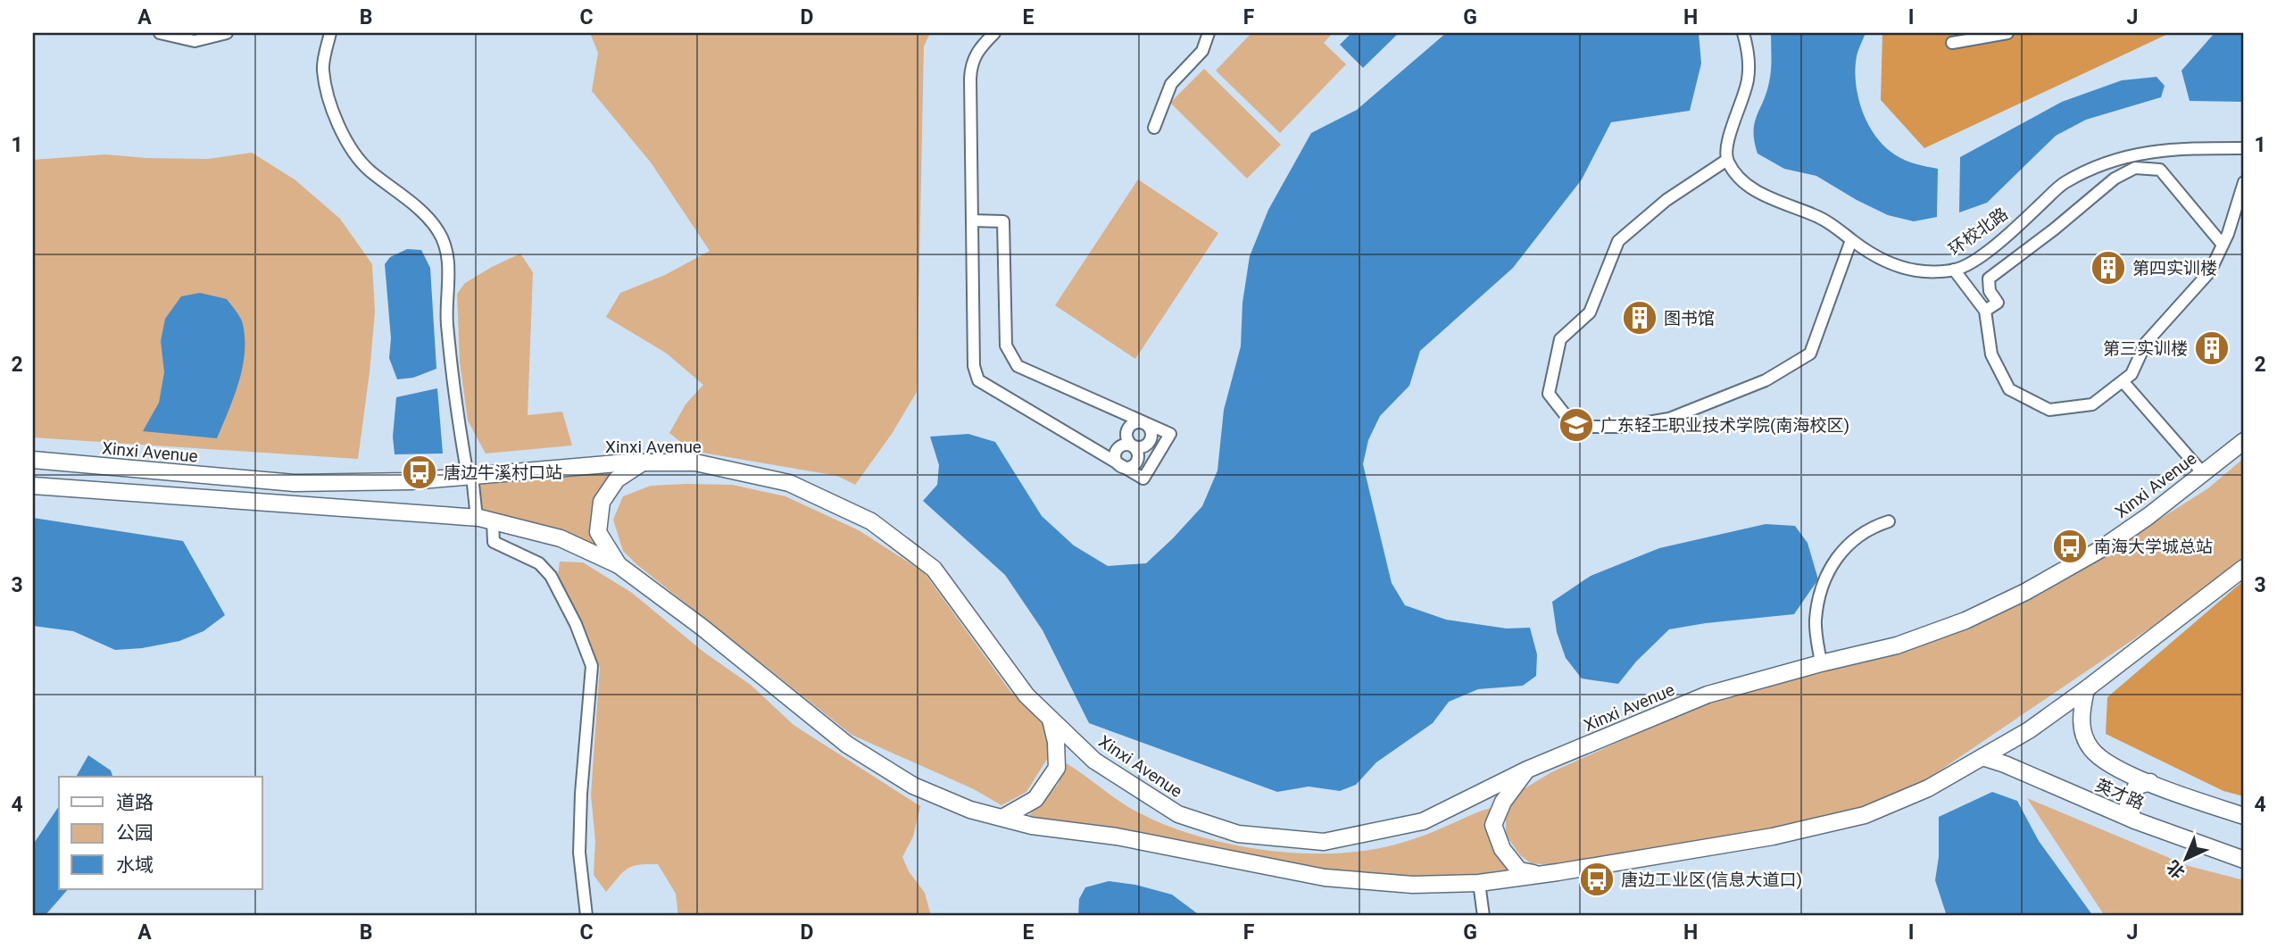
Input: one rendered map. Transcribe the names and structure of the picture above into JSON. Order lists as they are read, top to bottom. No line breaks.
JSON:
{"streets":{"main road":["Xinxi Avenue","英才路"],"street":["环校北路"]},"places":{"building":["第四实训楼","图书馆","第三实训楼"],"school or university":["广东轻工职业技术学院(南海校区)"],"bus stop":["唐边牛溪村口站","南海大学城总站","唐边工业区(信息大道口)"]},"legend":["道路","公园","水域"],"north":"bottom left","grid":{"columns":["A","B","C","D","E","F","G","H","I","J"],"rows":["1","2","3","4"]}}
